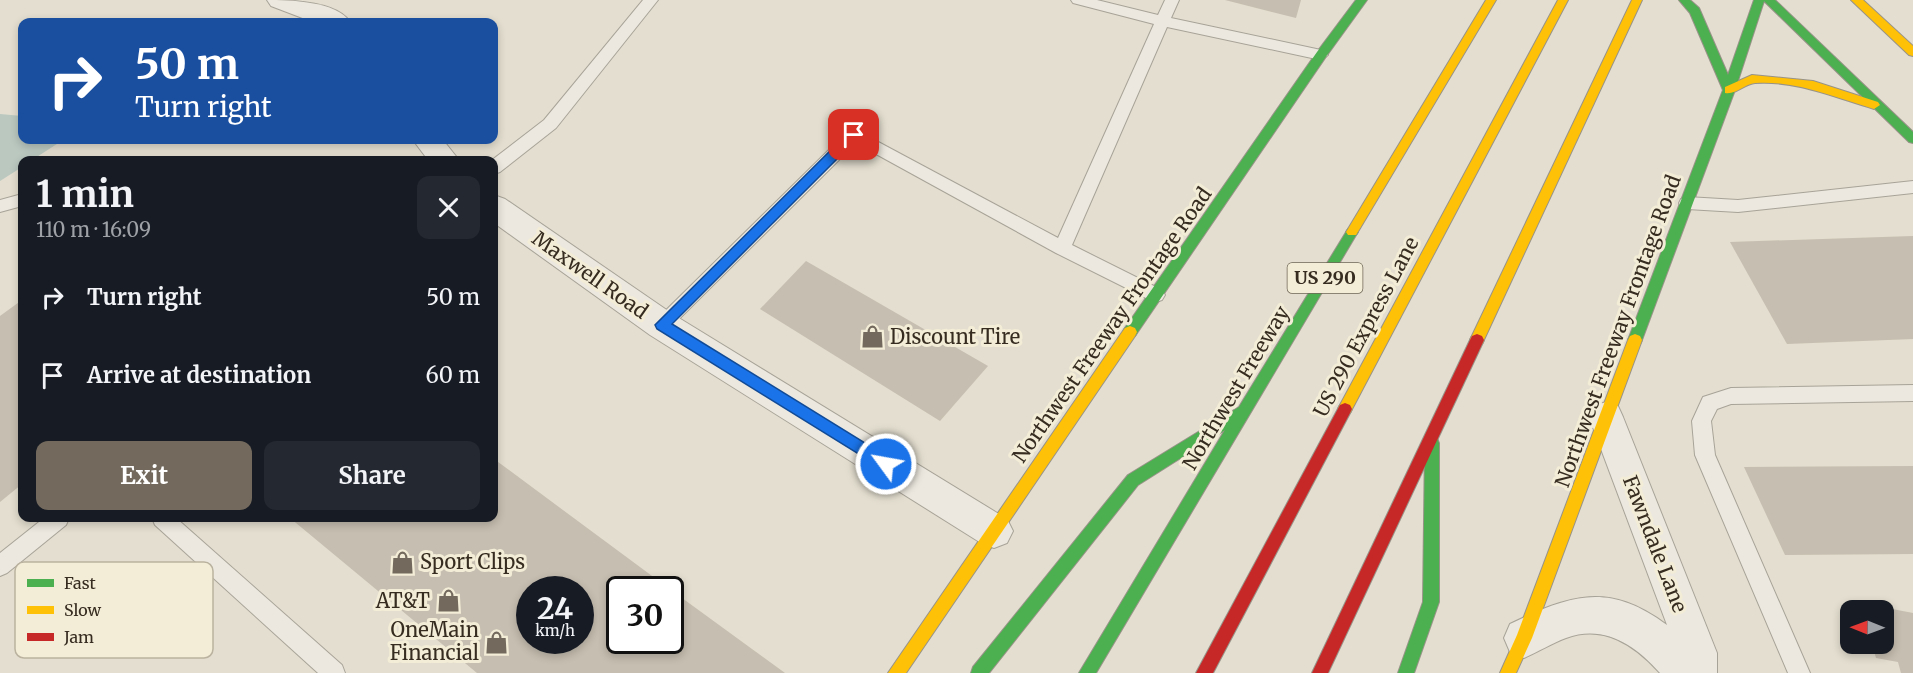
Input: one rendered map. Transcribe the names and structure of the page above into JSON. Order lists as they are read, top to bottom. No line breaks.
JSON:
{"streets":{"main road":["US 290","Northwest Freeway Frontage Road","US 290 Express Lane","Northwest Freeway"],"street":["Maxwell Road","Fawndale Lane"]},"crossings":[["Maxwell Road","Northwest Freeway Frontage Road"],["Northwest Freeway Frontage Road","Fawndale Lane"]],"places":{"shop":["Discount Tire","Sport Clips","AT&T","OneMain Financial"]},"legend":["Fast","Slow","Jam"],"north":"left","page":{"turn":["50 m","Turn right"],"heading":["1 min","110 m · 16:09"],"list":[{"name":"Turn right","value":"50 m"},{"name":"Arrive at destination","value":"60 m"}],"buttons":["Exit","Share"],"speed":"24 km/h","limit":"30"}}
